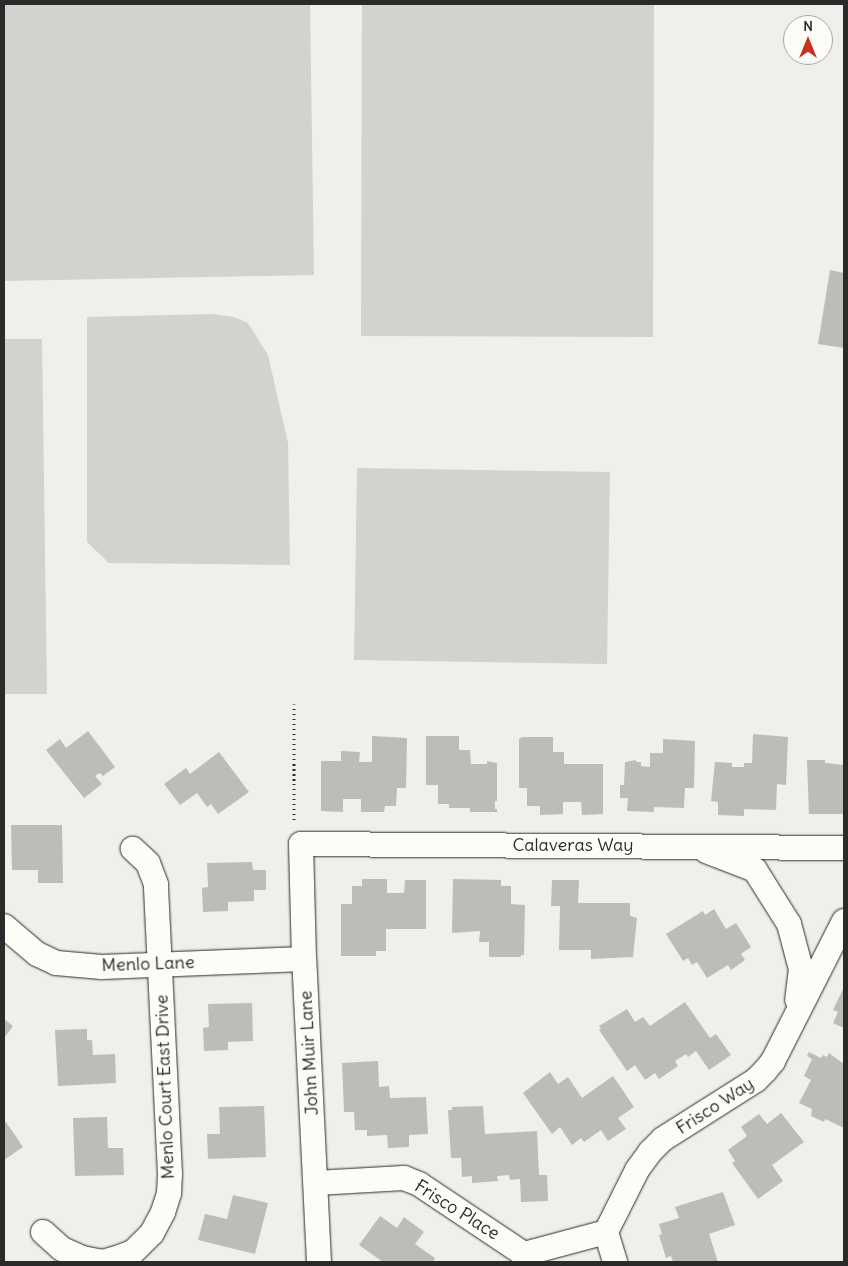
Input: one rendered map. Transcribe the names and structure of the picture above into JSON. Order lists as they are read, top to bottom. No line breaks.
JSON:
{"streets":{"street":["Calaveras Way","Menlo Lane","John Muir Lane","Menlo Court East Drive","Frisco Way","Frisco Place"]},"crossings":[["Calaveras Way","John Muir Lane"],["Menlo Lane","John Muir Lane"],["Menlo Lane","Menlo Court East Drive"],["John Muir Lane","Frisco Place"]],"north":"top"}
